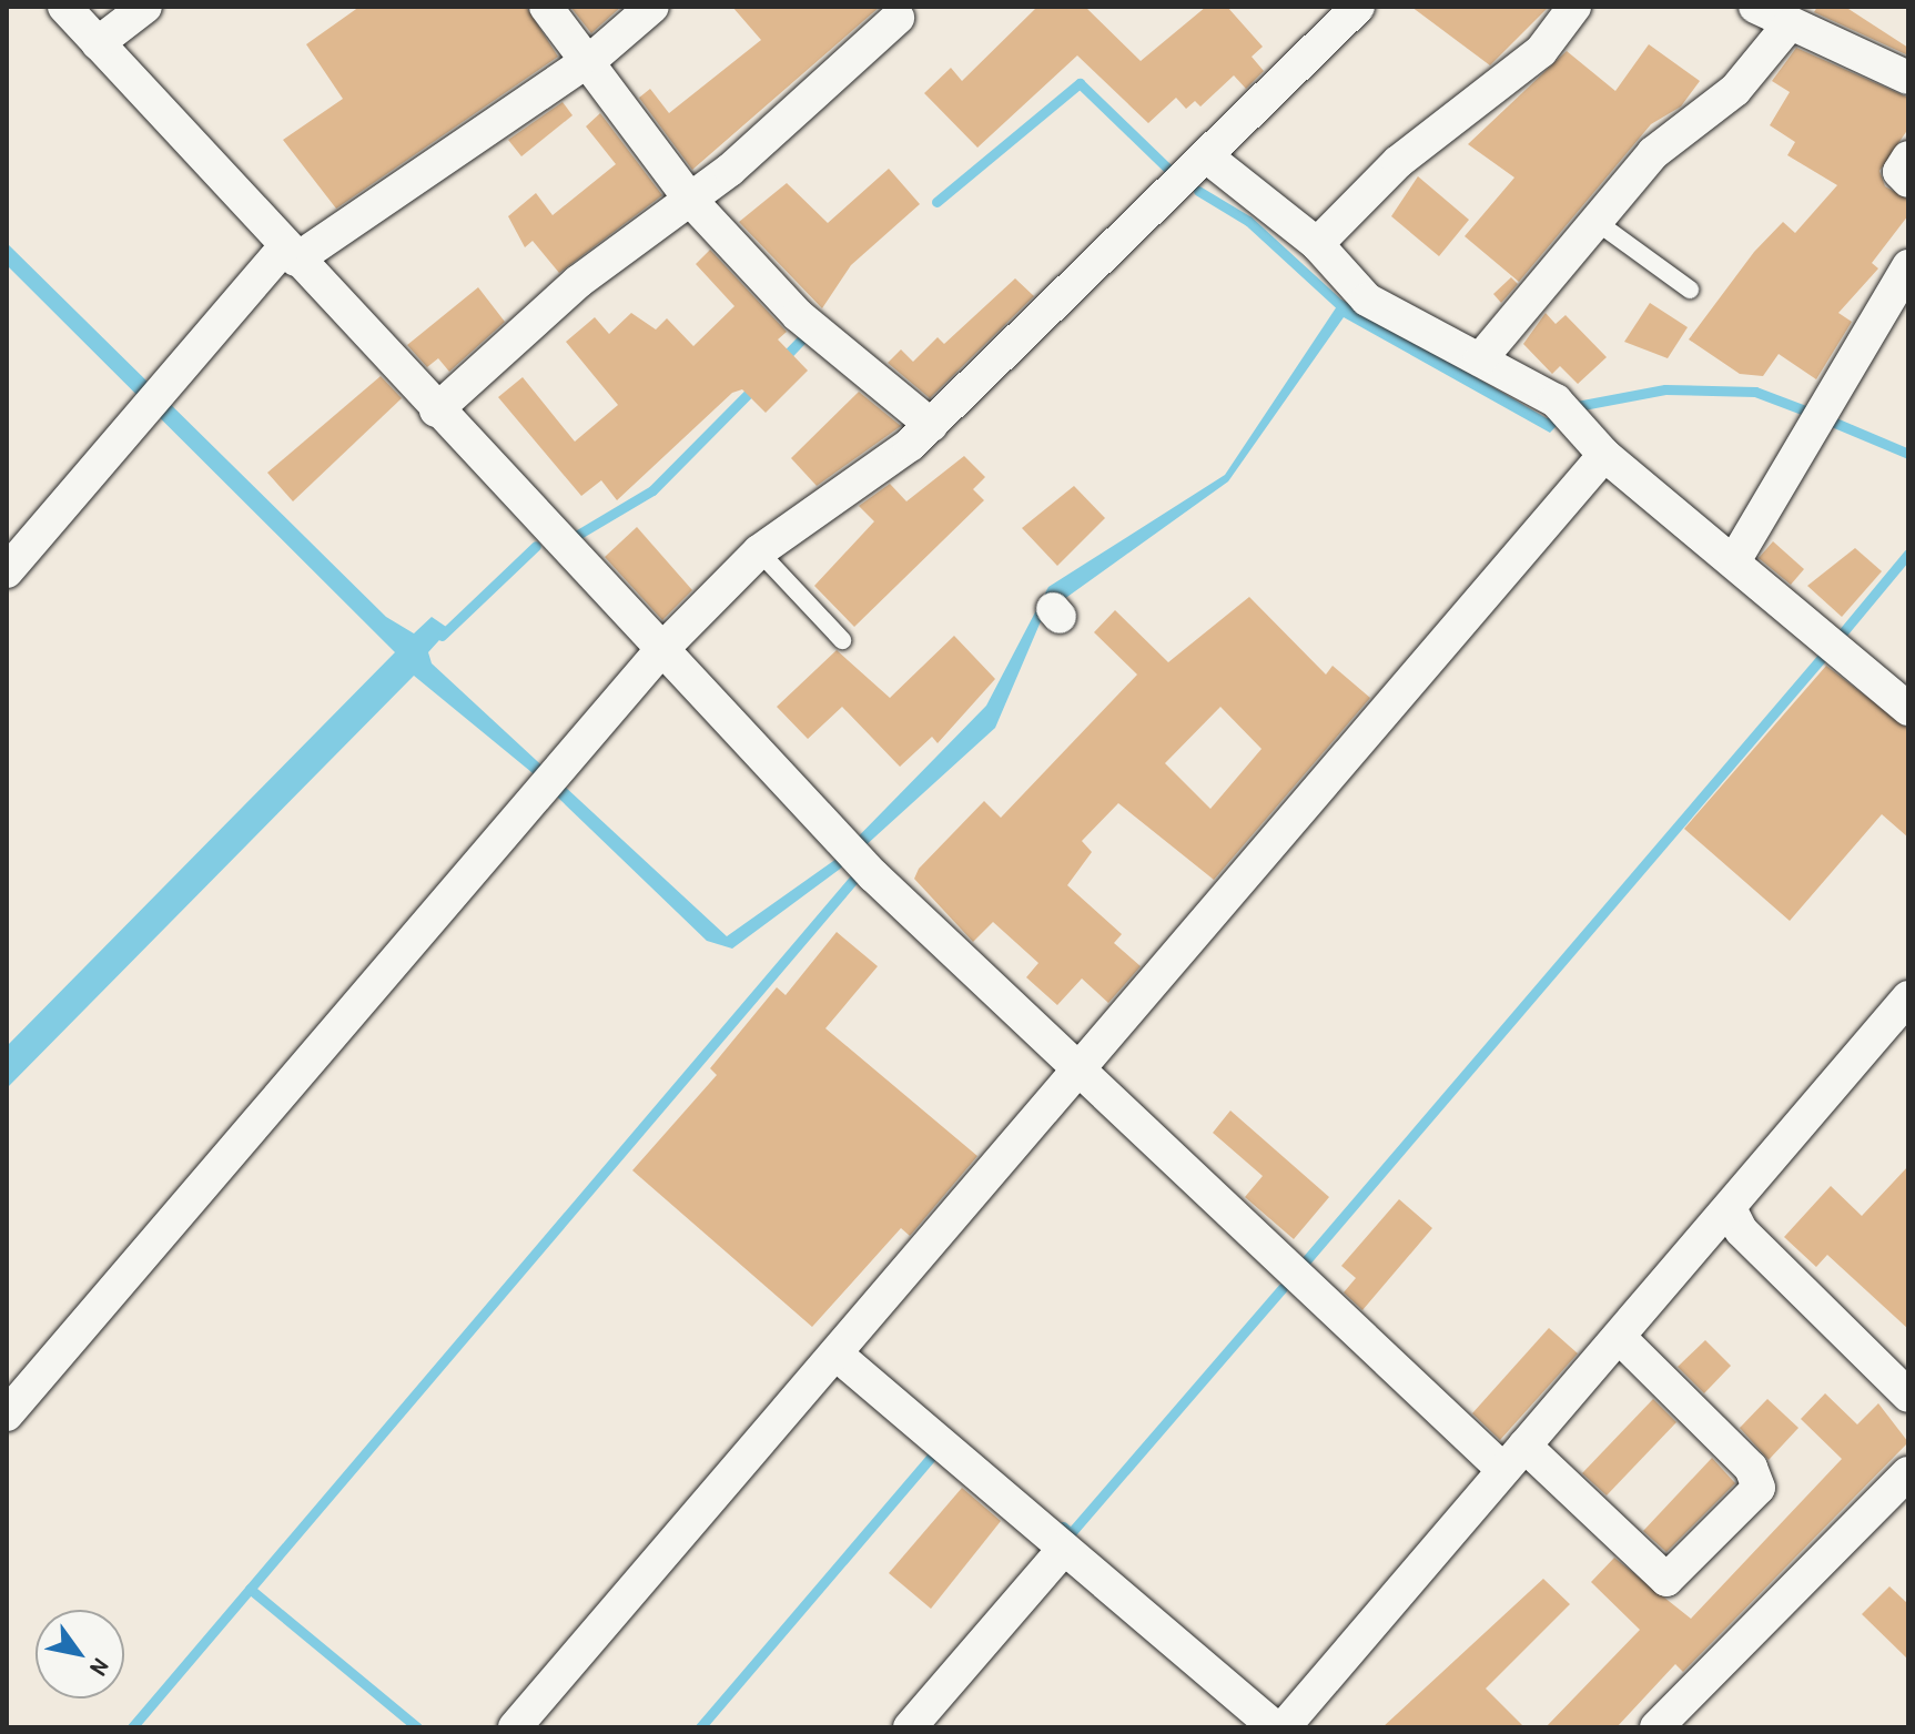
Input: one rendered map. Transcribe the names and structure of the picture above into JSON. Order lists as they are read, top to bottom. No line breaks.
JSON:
{"north":"bottom right"}
